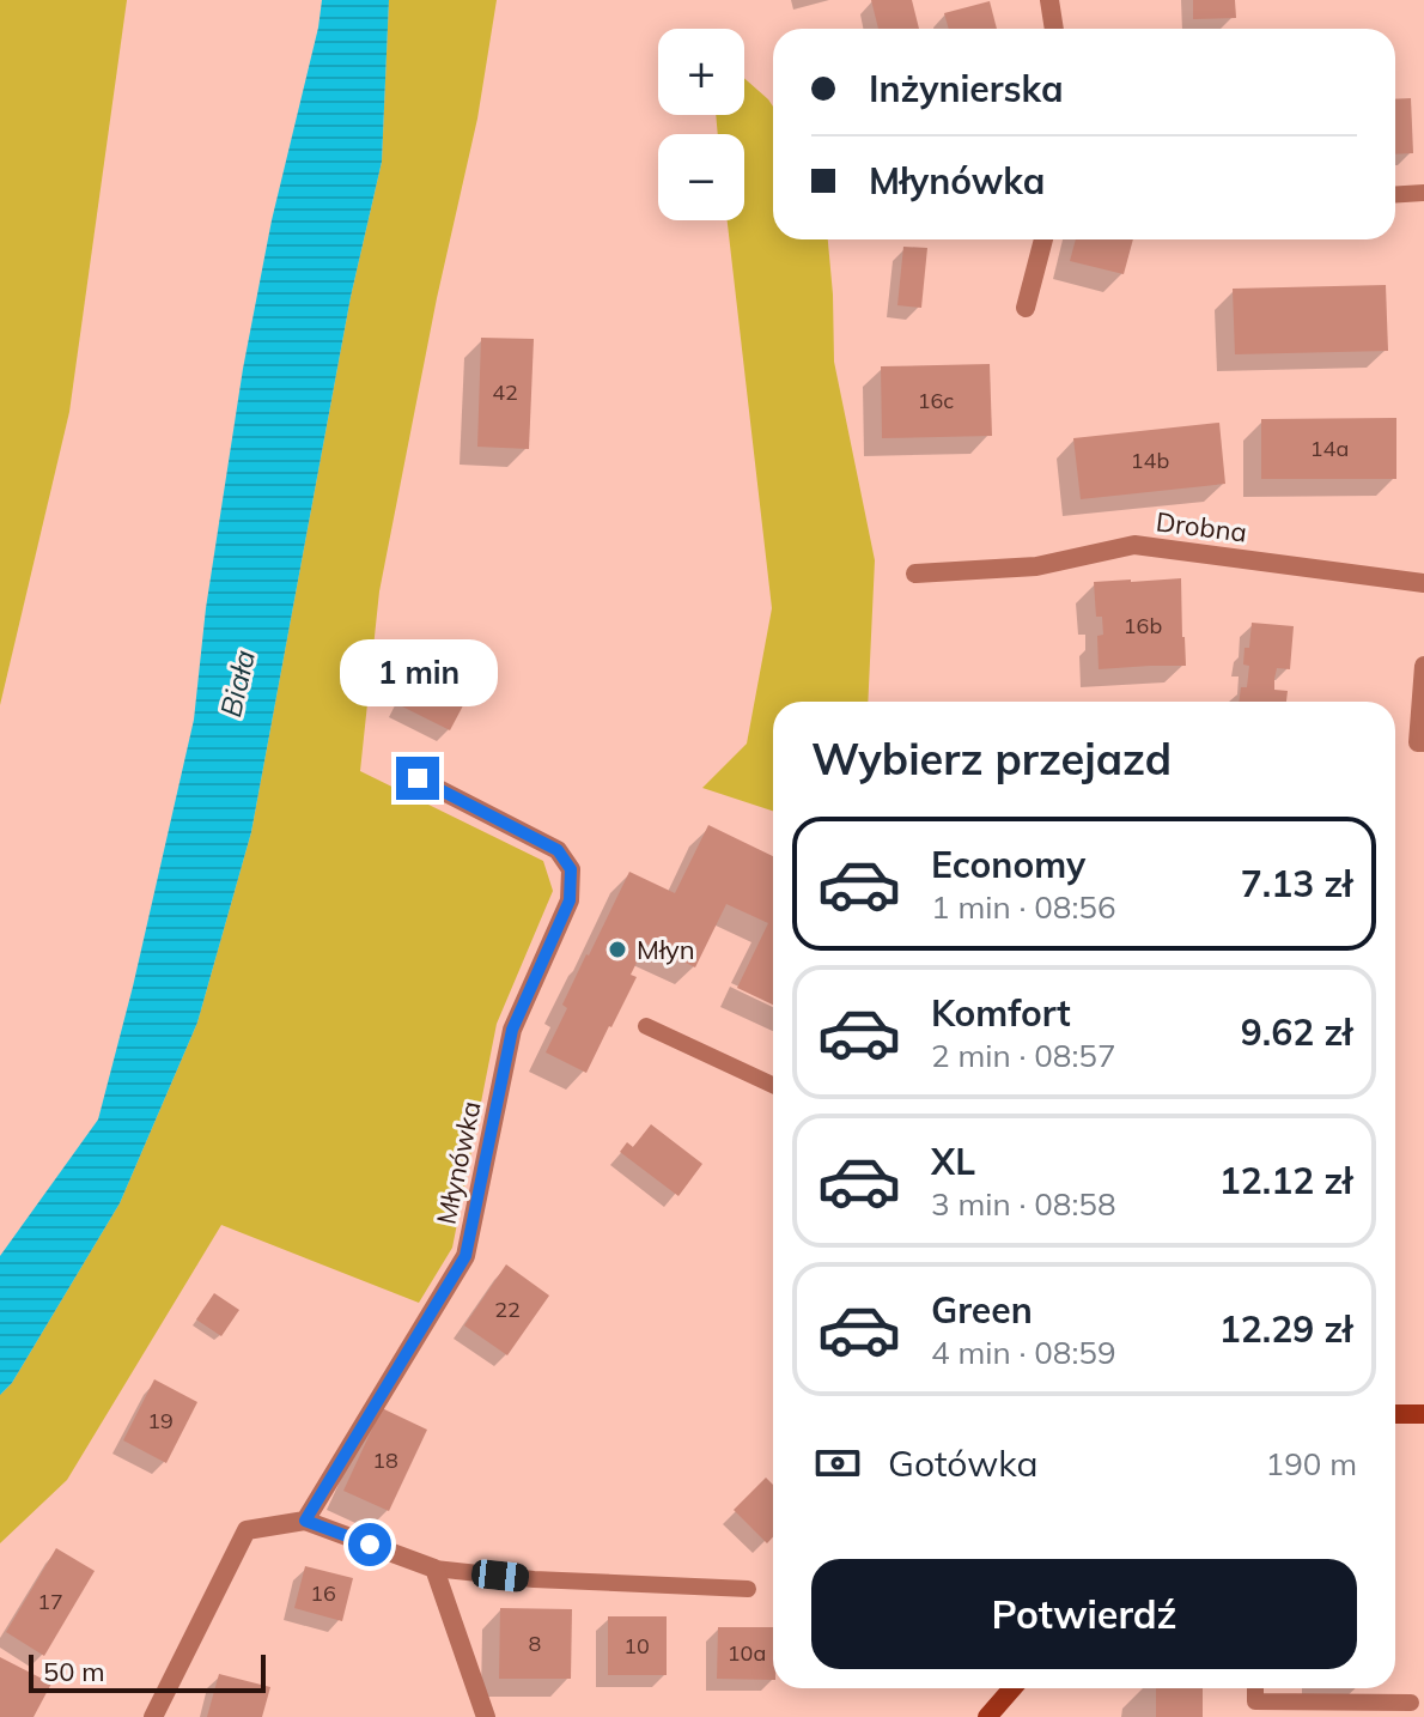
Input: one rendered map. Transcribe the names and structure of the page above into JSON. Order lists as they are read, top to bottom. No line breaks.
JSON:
{"streets":{"street":["Drobna","Młynówka"]},"water":["Biała"],"places":["Młyn"],"house_numbers":["42","16c","14a","14b","16b","22","19","18","16","17","8","10","10a"],"scale_bar":"50 m","page":{"map_buttons":["+","−"],"banner":["Inżynierska","Młynówka"],"bubble":"1 min","heading":"Wybierz przejazd","list":[{"name":"Economy","note":"1 min · 08:56","value":"7.13 zł"},{"name":"Komfort","note":"2 min · 08:57","value":"9.62 zł"},{"name":"XL","note":"3 min · 08:58","value":"12.12 zł"},{"name":"Green","note":"4 min · 08:59","value":"12.29 zł"}],"pay":["Gotówka","190 m"],"buttons":"Potwierdź","scale":"50 m"}}
